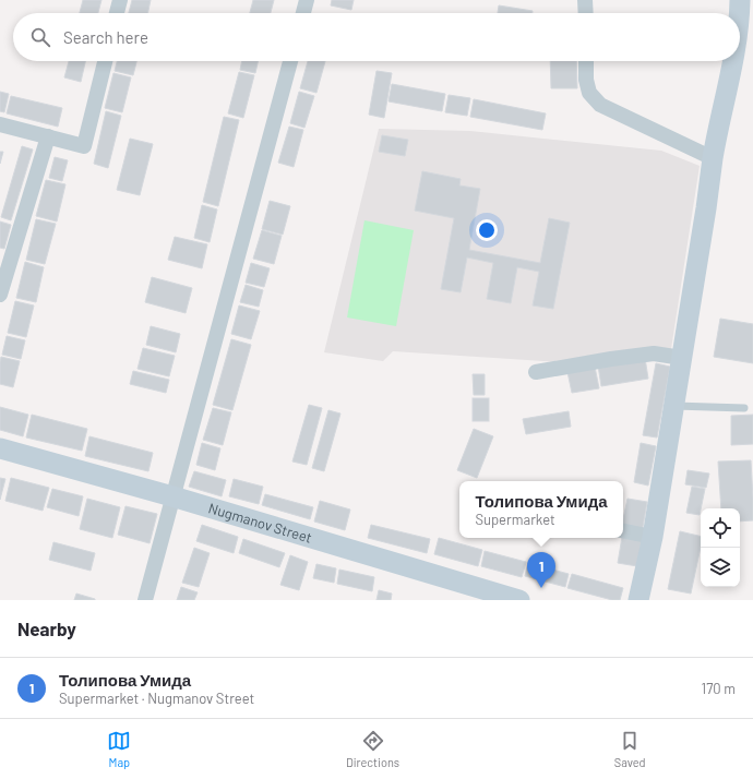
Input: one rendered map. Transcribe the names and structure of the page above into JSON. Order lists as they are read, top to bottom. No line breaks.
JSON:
{"streets":{"street":["Nugmanov Street"]},"page":{"search":"Search here","popup":["Толипова Умида","Supermarket"],"pins":"1","heading":"Nearby","list":[{"mark":"1","name":"Толипова Умида","note":"Supermarket · Nugmanov Street","value":"170 m"}],"nav":["Map","Directions","Saved"]}}
